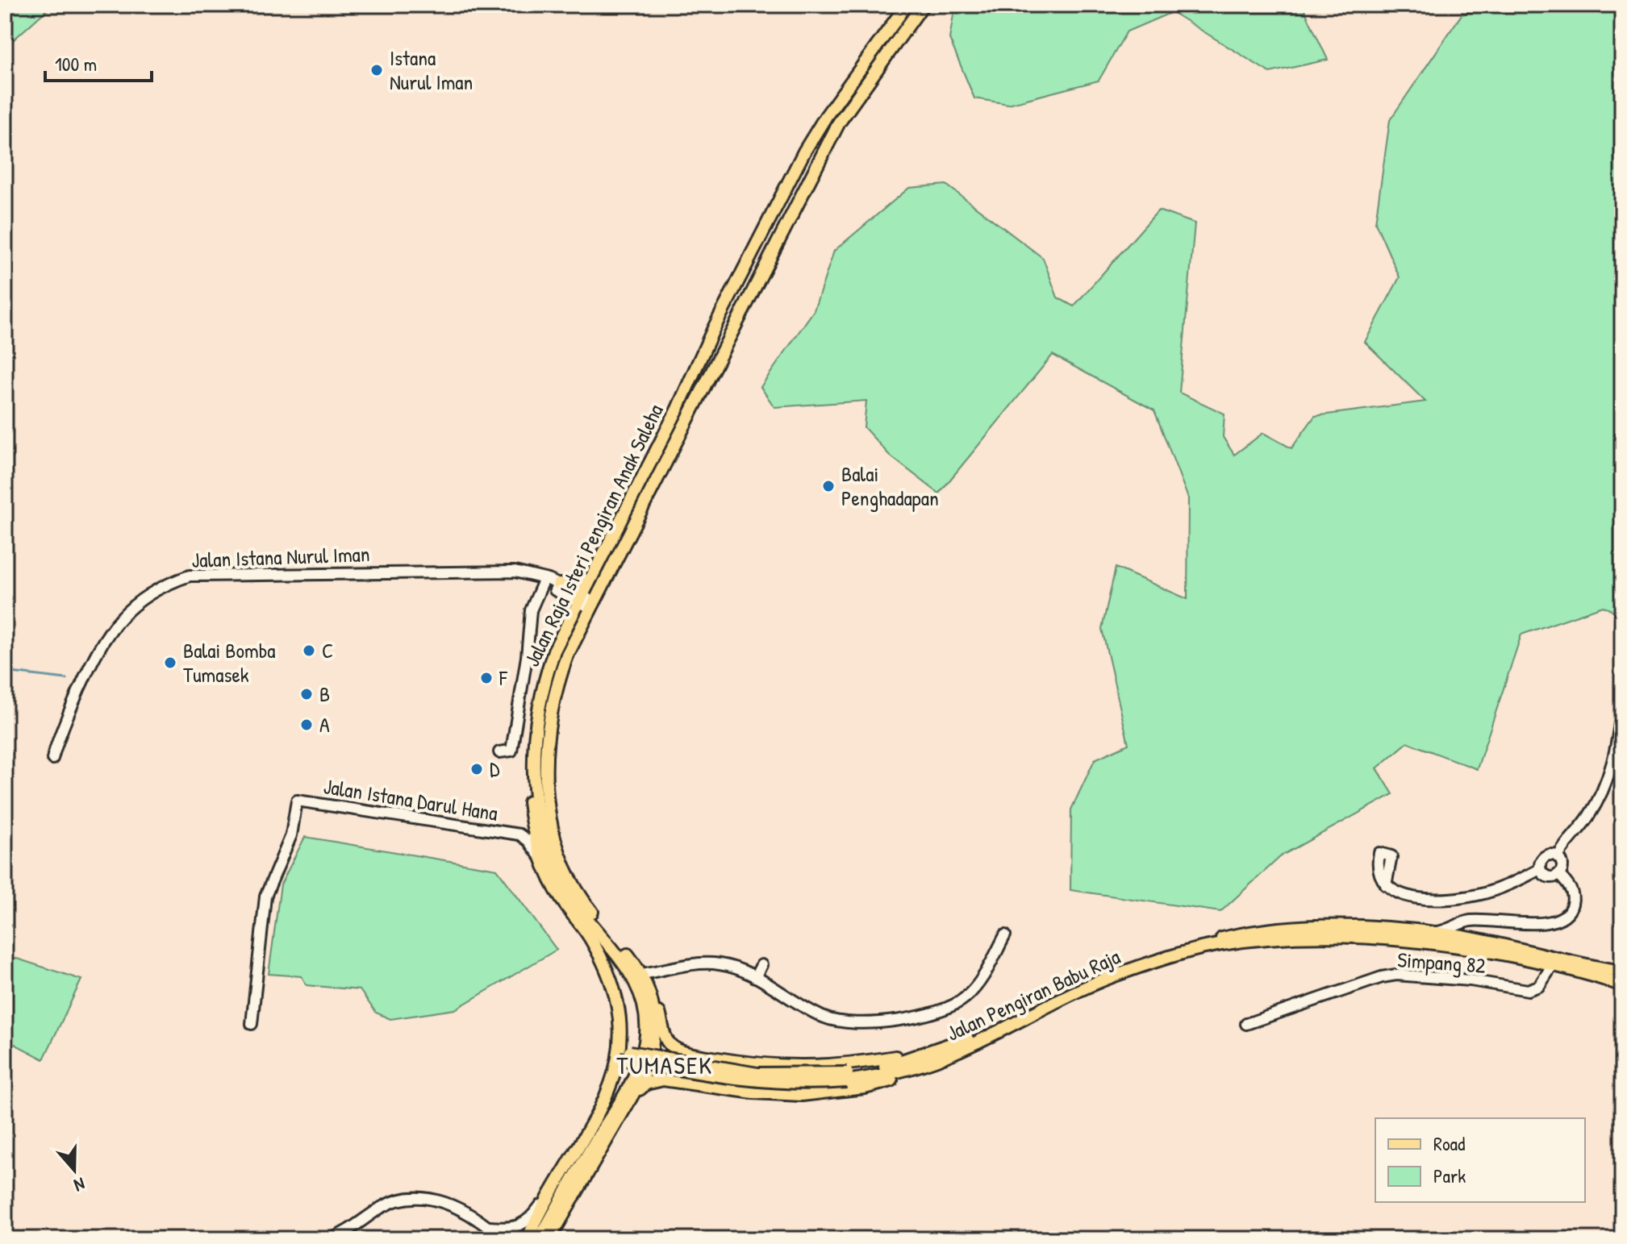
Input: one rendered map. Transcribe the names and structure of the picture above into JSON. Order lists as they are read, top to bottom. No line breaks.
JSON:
{"streets":{"main road":["Jalan Raja Isteri Pengiran Anak Saleha","Jalan Pengiran Babu Raja"],"street":["Jalan Istana Nurul Iman","Jalan Istana Darul Hana","Simpang 82"]},"crossings":[["Jalan Raja Isteri Pengiran Anak Saleha","Jalan Istana Nurul Iman"],["Simpang 82","Jalan Pengiran Babu Raja"]],"districts":["TUMASEK"],"places":["Istana Nurul Iman","Balai Penghadapan","C","Balai Bomba Tumasek","F","B","A","D"],"legend":["Road","Park"],"scale_bar":"100 m","north":"bottom"}
